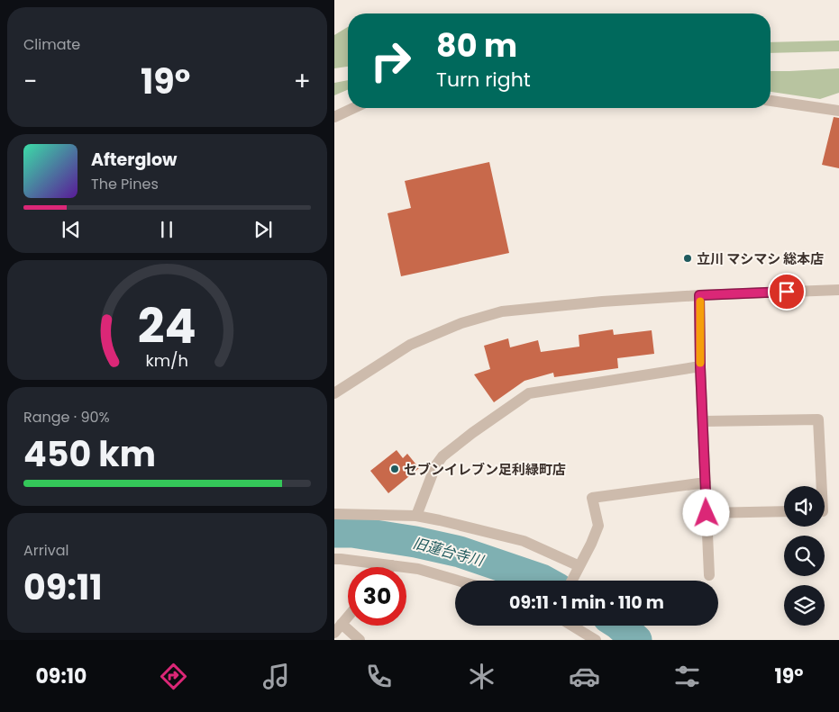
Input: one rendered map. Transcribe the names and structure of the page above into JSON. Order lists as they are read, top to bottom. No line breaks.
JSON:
{"water":["旧蓮台寺川"],"places":["立川 マシマシ 総本店","セブンイレブン足利緑町店"],"page":{"tile":["Climate",["Range · 90%","450 km"],["Arrival","09:11"]],"turn":["80 m","Turn right"],"heat":["−","19°","+"],"song":["Afterglow","The Pines"],"limit":"30","trip":"09:11 · 1 min · 110 m","tabs":["09:10","19°"],"gauge":["24","km/h"]}}
